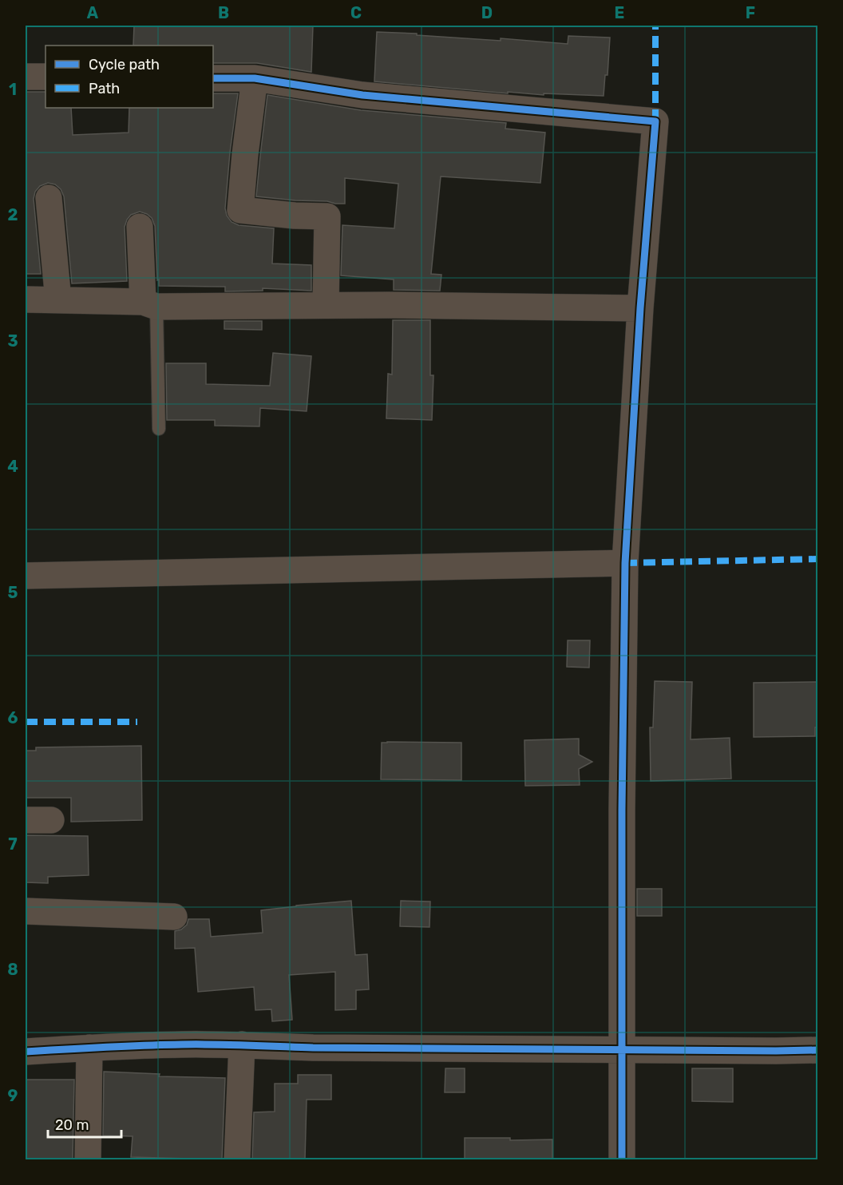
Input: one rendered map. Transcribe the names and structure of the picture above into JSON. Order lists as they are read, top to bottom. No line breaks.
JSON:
{"legend":["Cycle path","Path"],"scale_bar":"20 m","grid":{"columns":["A","B","C","D","E","F"],"rows":["1","2","3","4","5","6","7","8","9"]}}
